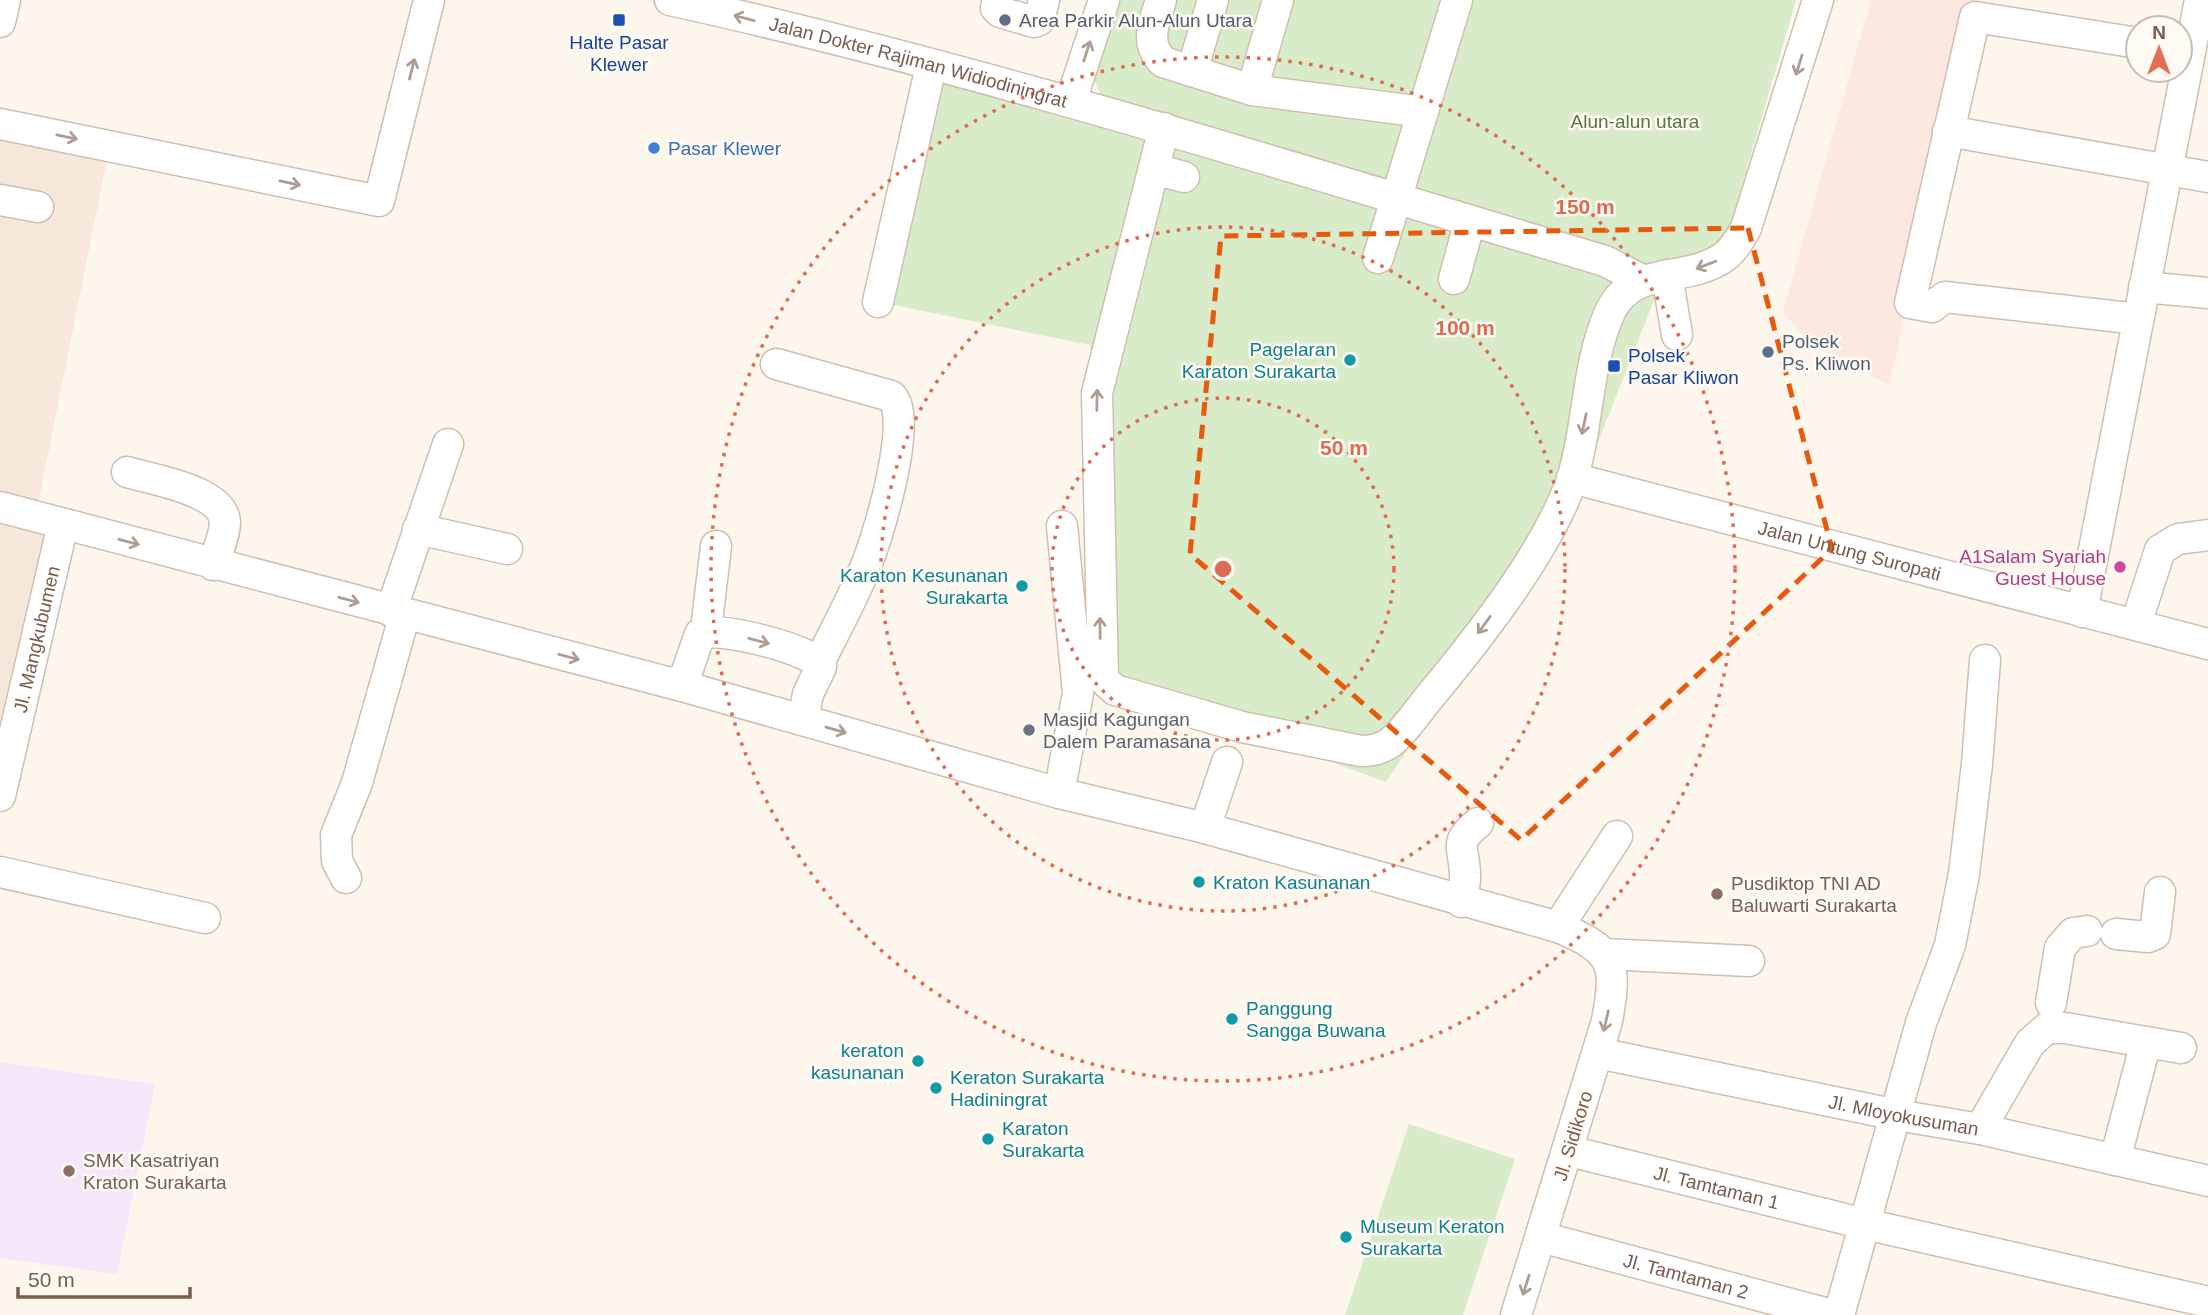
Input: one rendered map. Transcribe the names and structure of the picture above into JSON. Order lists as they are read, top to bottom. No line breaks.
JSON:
{"streets":{"street":["Jalan Dokter Rajiman Widiodiningrat","Jalan Untung Suropati","Jl. Mangkubumen","Jl. Mloyokusuman","Jl. Sidikoro","Jl. Tamtaman 1","Jl. Tamtaman 2"]},"crossings":[["Jl. Mloyokusuman","Jl. Sidikoro"],["Jl. Sidikoro","Jl. Tamtaman 1"],["Jl. Sidikoro","Jl. Tamtaman 2"]],"one_way":["Jl. Sidikoro"],"parks":["Alun-alun utara"],"places":{"transit":["Halte Pasar Klewer","Polsek Pasar Kliwon"],"other":["Area Parkir Alun-Alun Utara","Pasar Klewer","Polsek Ps. Kliwon","Pagelaran Karaton Surakarta","A1Salam Syariah Guest House","Karaton Kesunanan Surakarta","Masjid Kagungan Dalem Paramasana","Kraton Kasunanan","Pusdiktop TNI AD Baluwarti Surakarta","Panggung Sangga Buwana","keraton kasunanan","Keraton Surakarta Hadiningrat","Karaton Surakarta","SMK Kasatriyan Kraton Surakarta","Museum Keraton Surakarta"]},"scale_bar":"50 m","north":"top","rings":["150 m","100 m","50 m"]}
